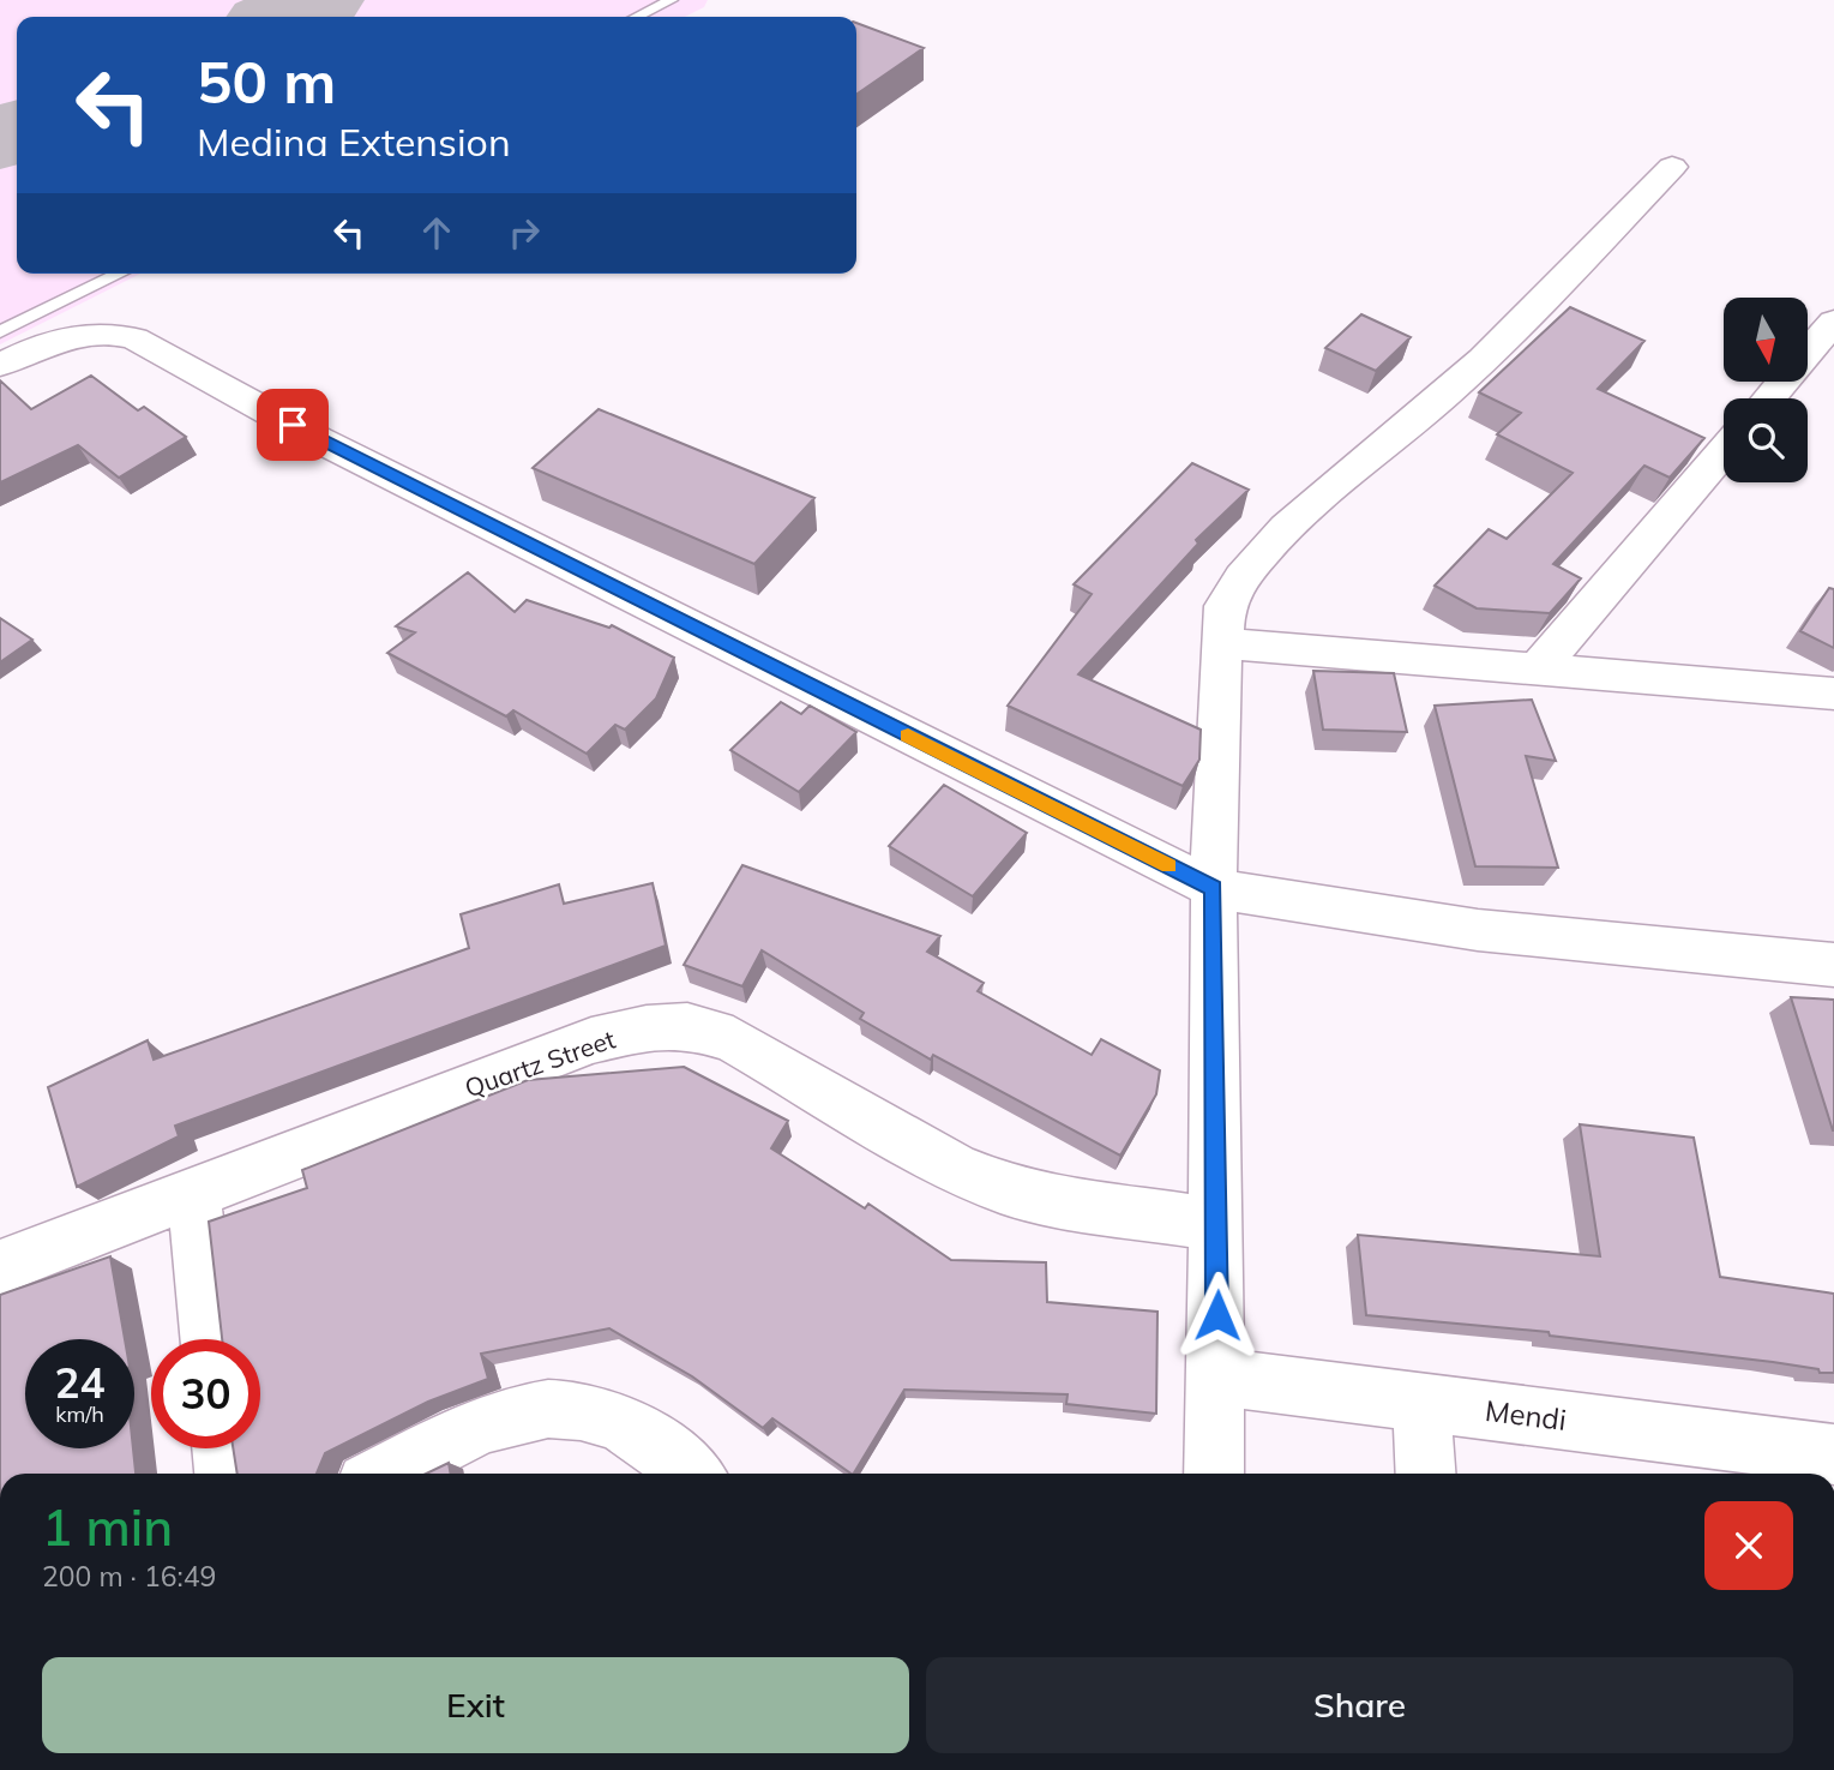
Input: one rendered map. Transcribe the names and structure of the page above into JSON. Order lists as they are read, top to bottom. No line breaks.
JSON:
{"streets":{"street":["Quartz Street","Mendi"]},"north":"bottom","page":{"turn":["50 m","Medina Extension"],"speed":"24 km/h","limit":"30","heading":["1 min","200 m · 16:49"],"buttons":["Exit","Share"]}}
